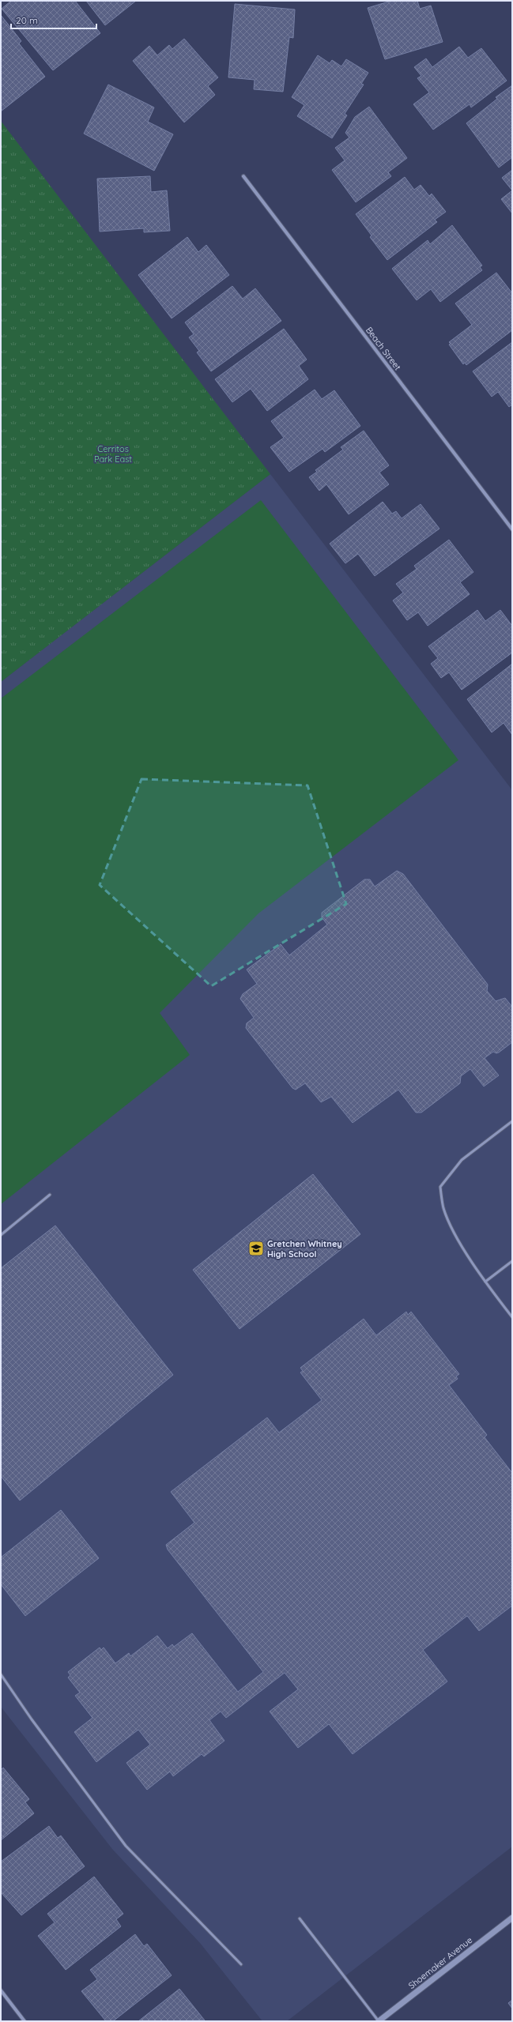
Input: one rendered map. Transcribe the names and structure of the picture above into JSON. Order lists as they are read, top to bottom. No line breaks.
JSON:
{"streets":{"street":["Beach Street","Shoemaker Avenue"]},"parks":["Cerritos Park East"],"places":{"school or university":["Gretchen Whitney High School"]},"scale_bar":"20 m"}
